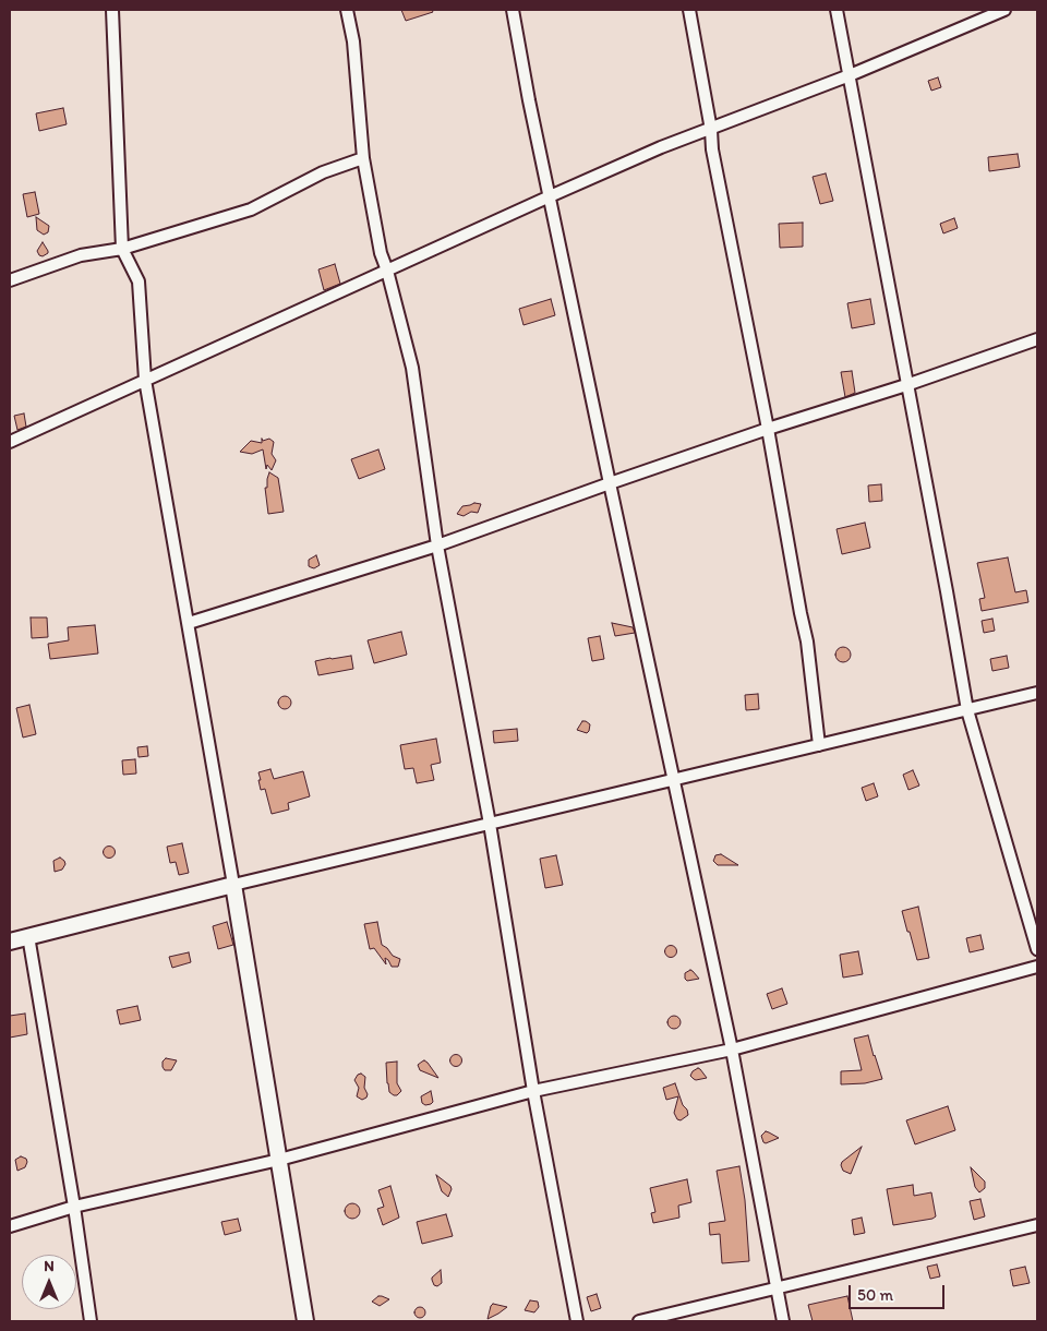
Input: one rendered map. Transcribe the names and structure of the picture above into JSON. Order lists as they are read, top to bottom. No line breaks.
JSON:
{"scale_bar":"50 m","north":"top"}
